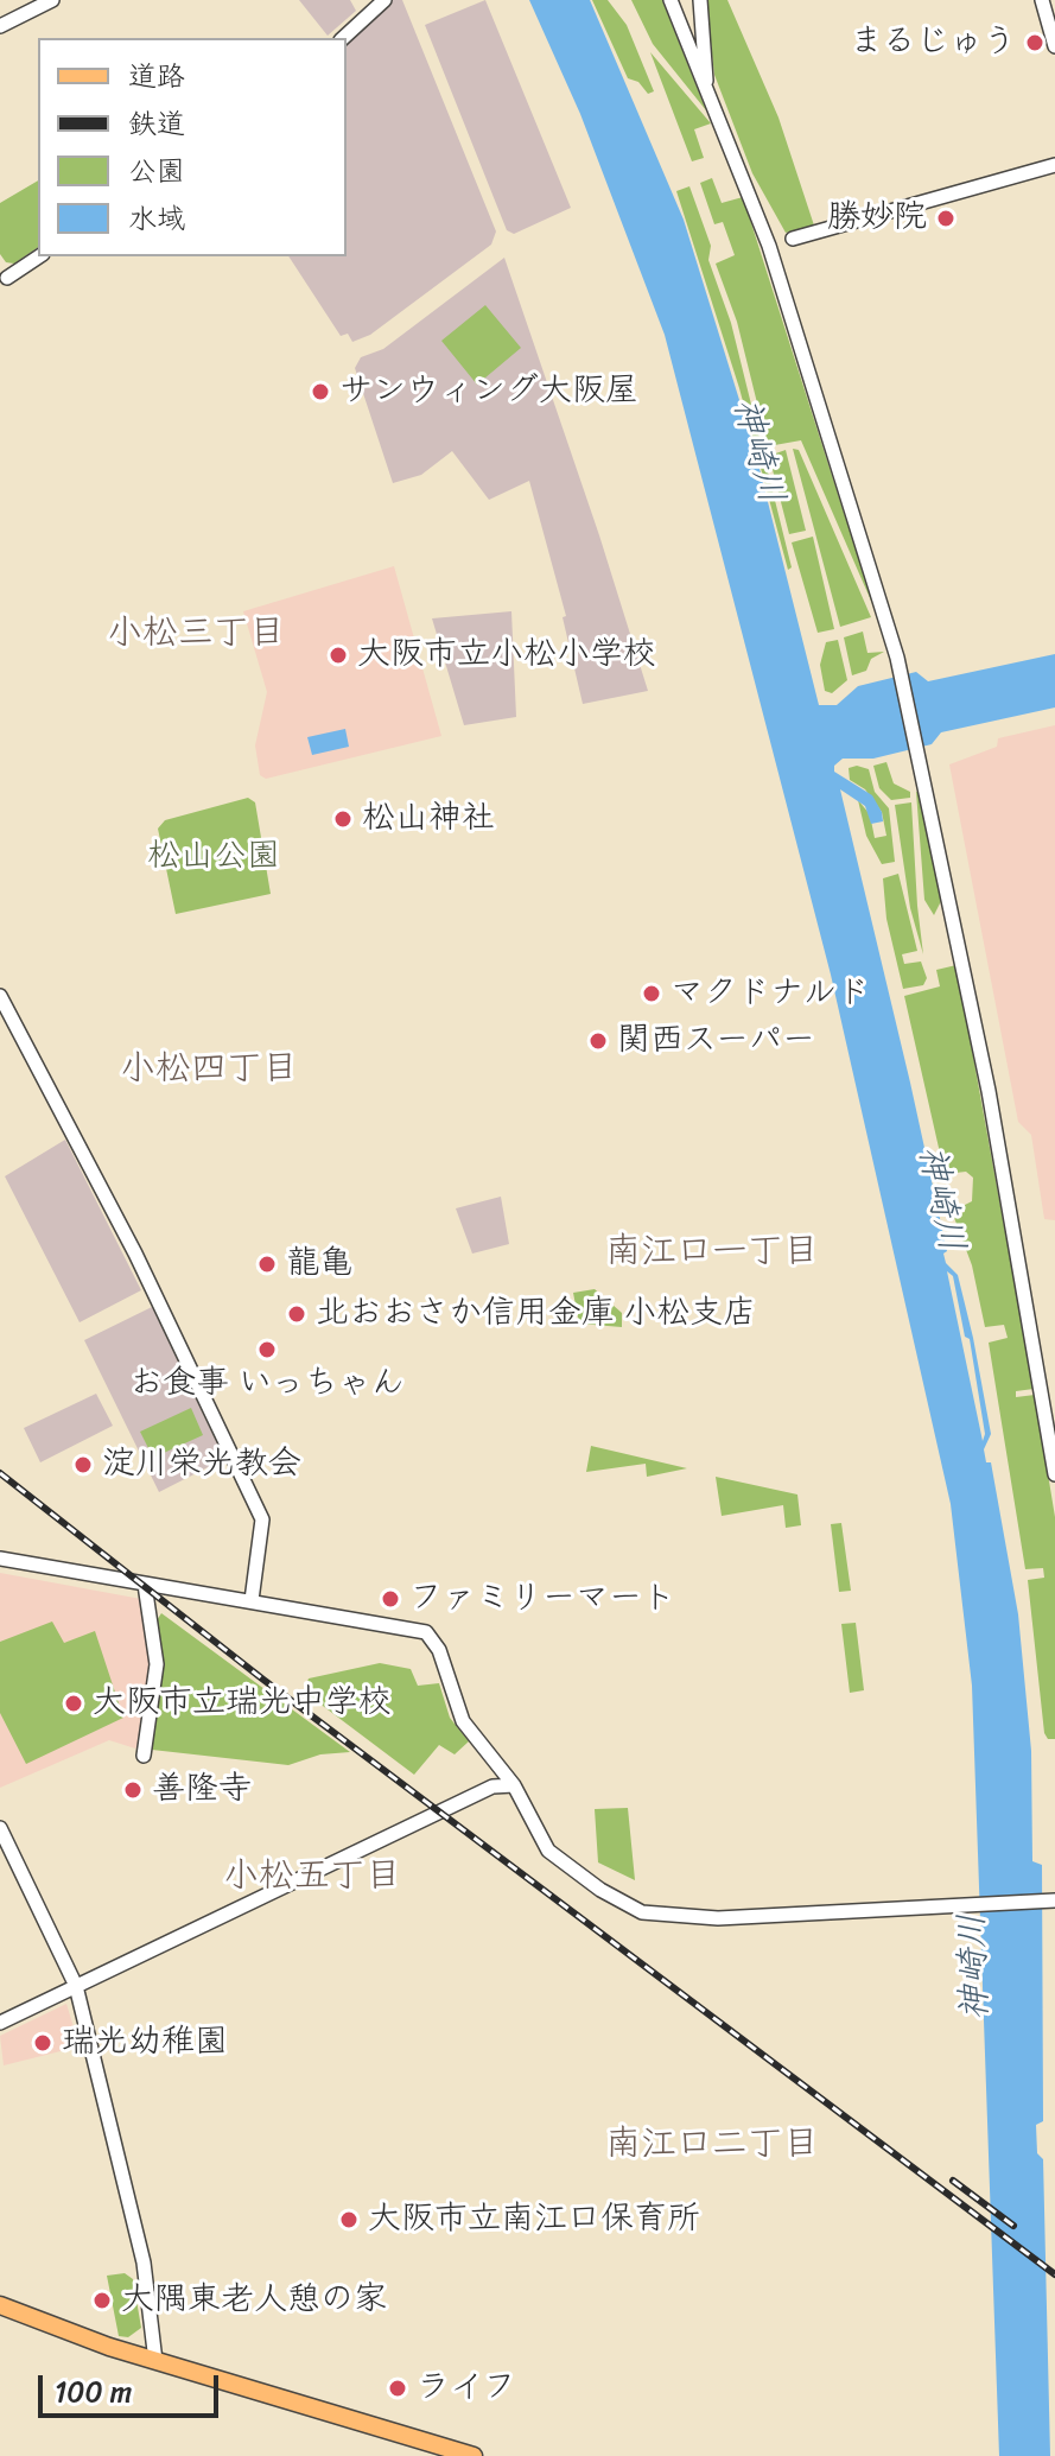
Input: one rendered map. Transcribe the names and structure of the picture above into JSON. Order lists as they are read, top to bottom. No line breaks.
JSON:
{"districts":["小松三丁目","小松四丁目","南江口一丁目","小松五丁目","南江口二丁目"],"water":["神崎川"],"parks":["松山公園"],"places":["まるじゅう","勝妙院","サンウィング大阪屋","大阪市立小松小学校","松山神社","マクドナルド","関西スーパー","龍亀","北おおさか信用金庫 小松支店","お食事 いっちゃん","淀川栄光教会","ファミリーマート","大阪市立瑞光中学校","善隆寺","瑞光幼稚園","大阪市立南江口保育所","大隅東老人憩の家","ライフ"],"legend":["道路","鉄道","公園","水域"],"scale_bar":"100 m"}
